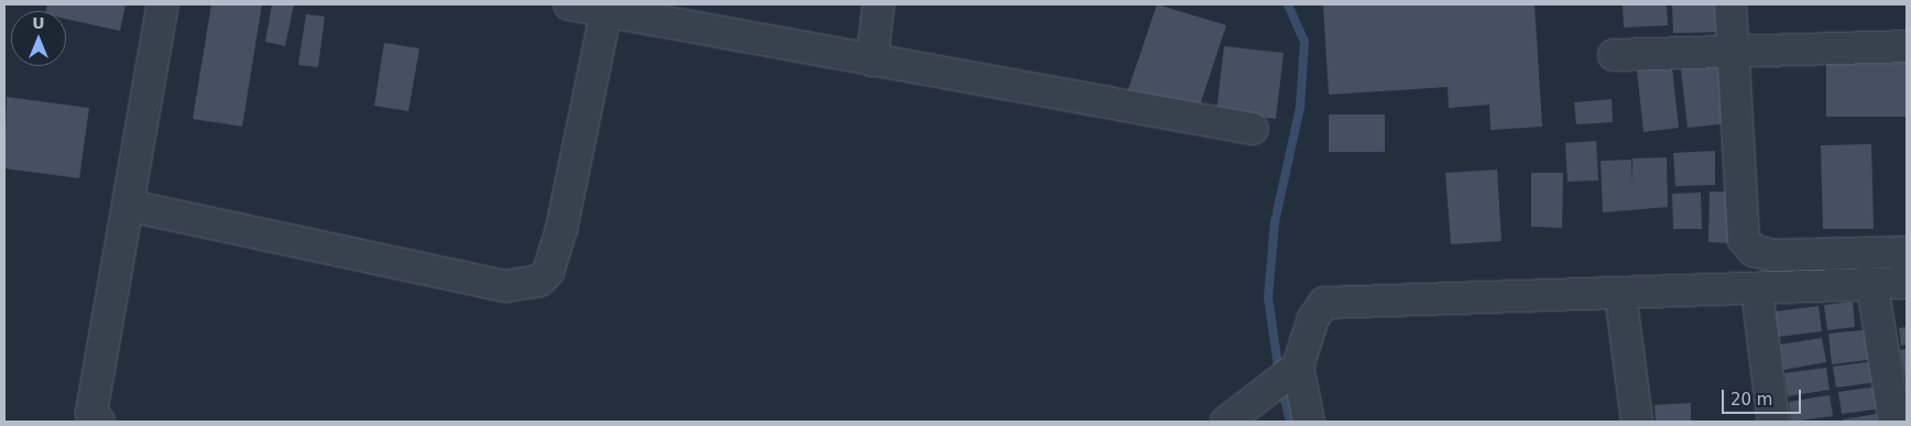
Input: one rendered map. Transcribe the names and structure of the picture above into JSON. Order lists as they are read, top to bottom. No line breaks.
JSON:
{"scale_bar":"20 m","north":"top"}
